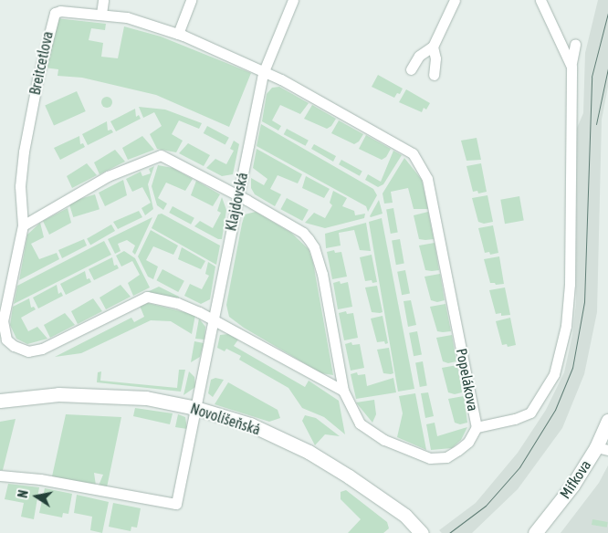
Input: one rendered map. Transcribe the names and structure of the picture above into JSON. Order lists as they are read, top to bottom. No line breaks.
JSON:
{"streets":{"street":["Breitcetlova","Klajdovská","Popelákova","Novolíšeňská","Mifkova"]},"crossings":[["Breitcetlova","Klajdovská"],["Breitcetlova","Popelákova"],["Klajdovská","Popelákova"],["Klajdovská","Novolíšeňská"]],"north":"left"}
